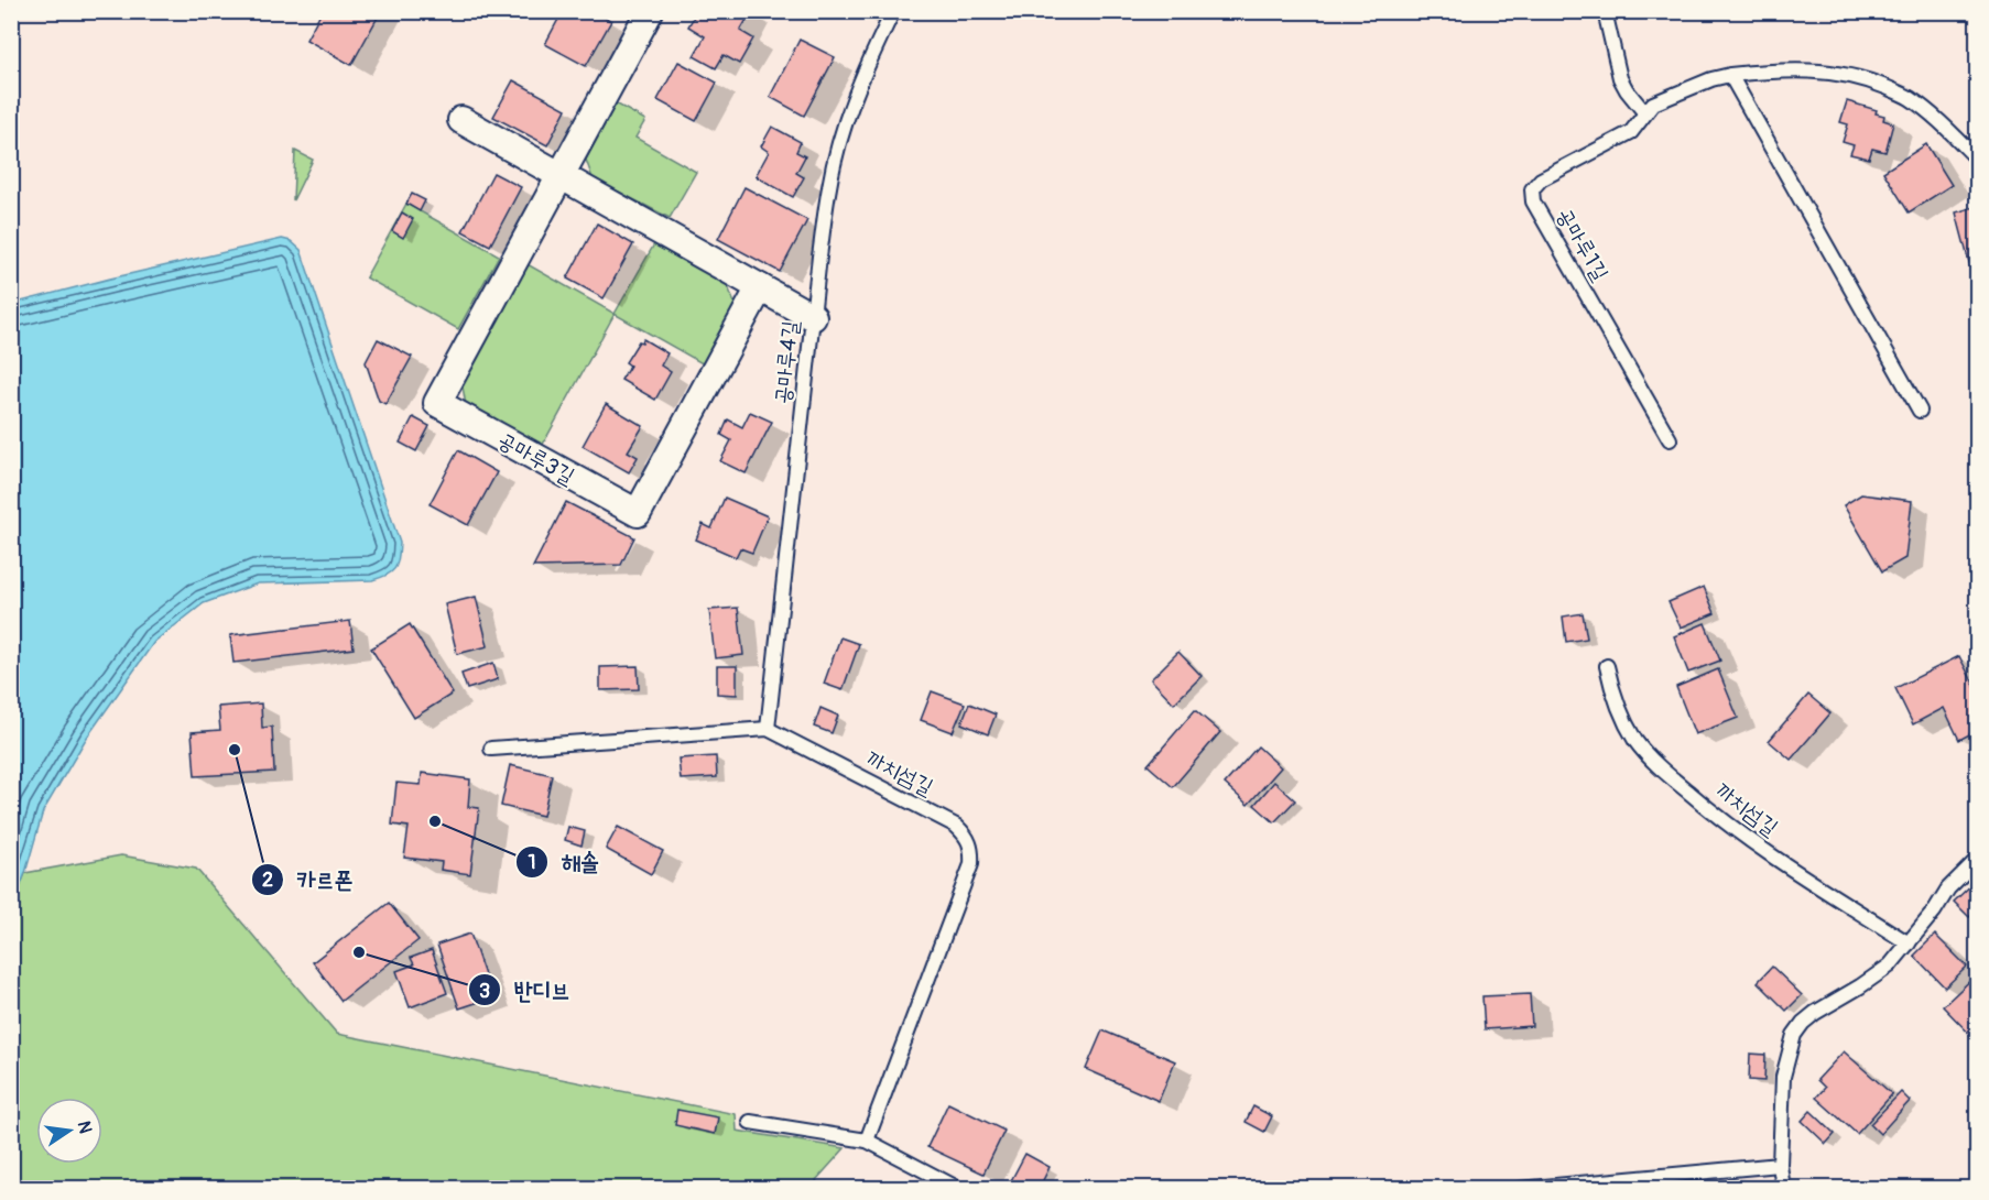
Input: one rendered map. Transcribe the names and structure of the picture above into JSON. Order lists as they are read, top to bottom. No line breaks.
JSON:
{"streets":{"street":["공마루3길"],"lane":["공마루1길","공마루4길","까치섬길"]},"crossings":[["공마루4길","까치섬길"]],"places":["카르폰","해솔","반디브"],"north":"right"}
